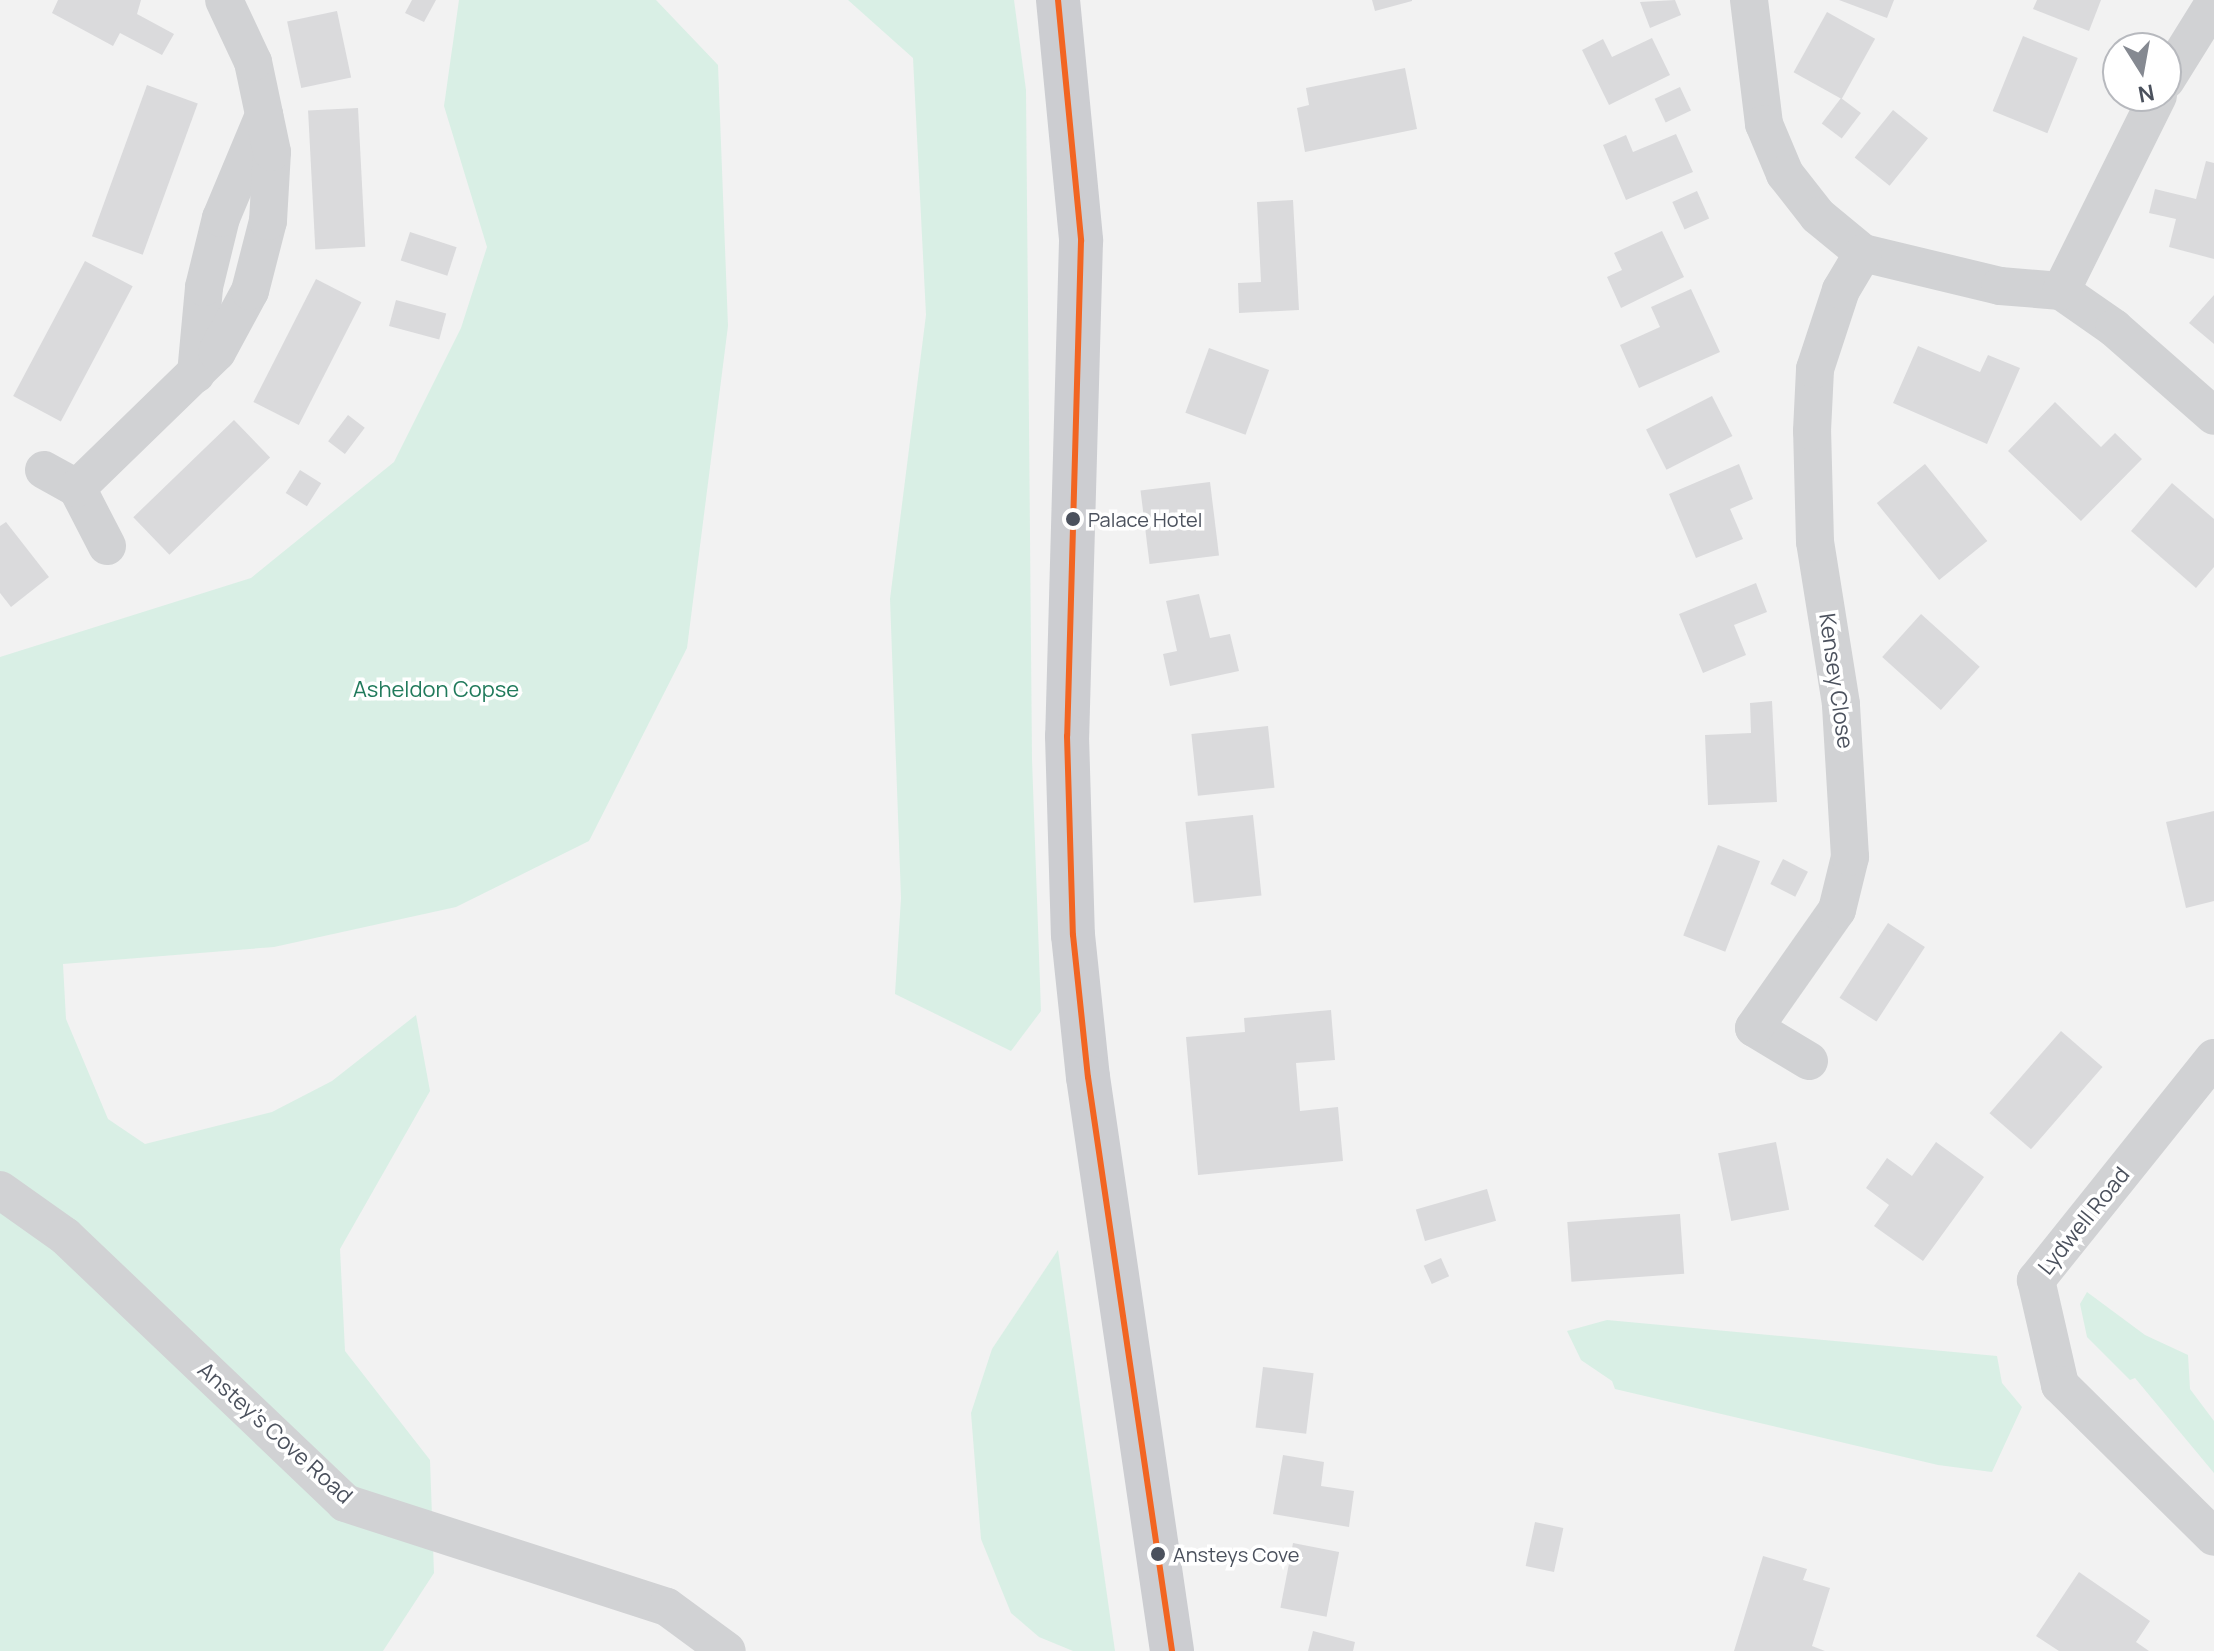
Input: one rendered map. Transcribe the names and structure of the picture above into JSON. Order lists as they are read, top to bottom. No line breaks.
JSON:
{"streets":{"street":["Kensey Close","Lydwell Road","Anstey's Cove Road"]},"parks":["Asheldon Copse"],"places":["Palace Hotel","Ansteys Cove"],"north":"bottom"}
